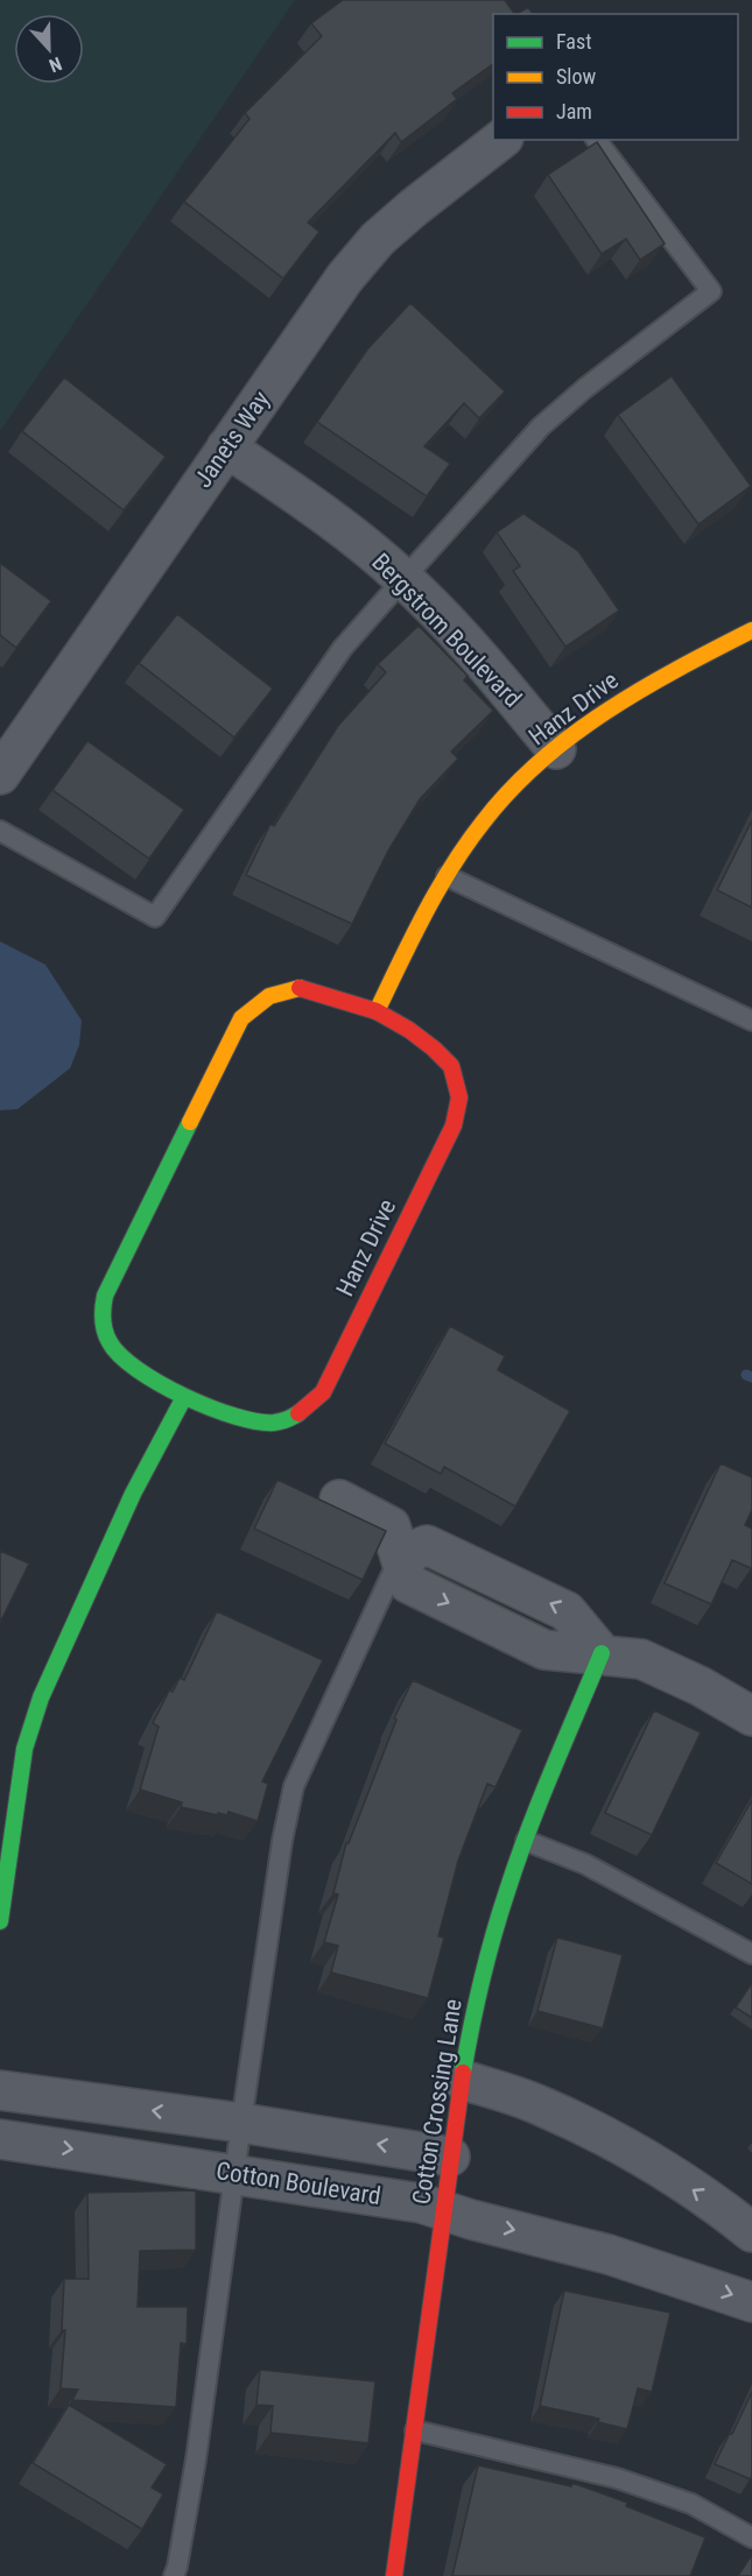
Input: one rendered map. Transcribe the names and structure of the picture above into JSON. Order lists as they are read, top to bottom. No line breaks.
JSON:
{"streets":{"street":["Janets Way","Bergstrom Boulevard","Hanz Drive","Cotton Crossing Lane","Cotton Boulevard"]},"crossings":[["Janets Way","Bergstrom Boulevard"],["Bergstrom Boulevard","Hanz Drive"],["Cotton Crossing Lane","Cotton Boulevard"]],"legend":["Fast","Slow","Jam"],"north":"bottom"}
